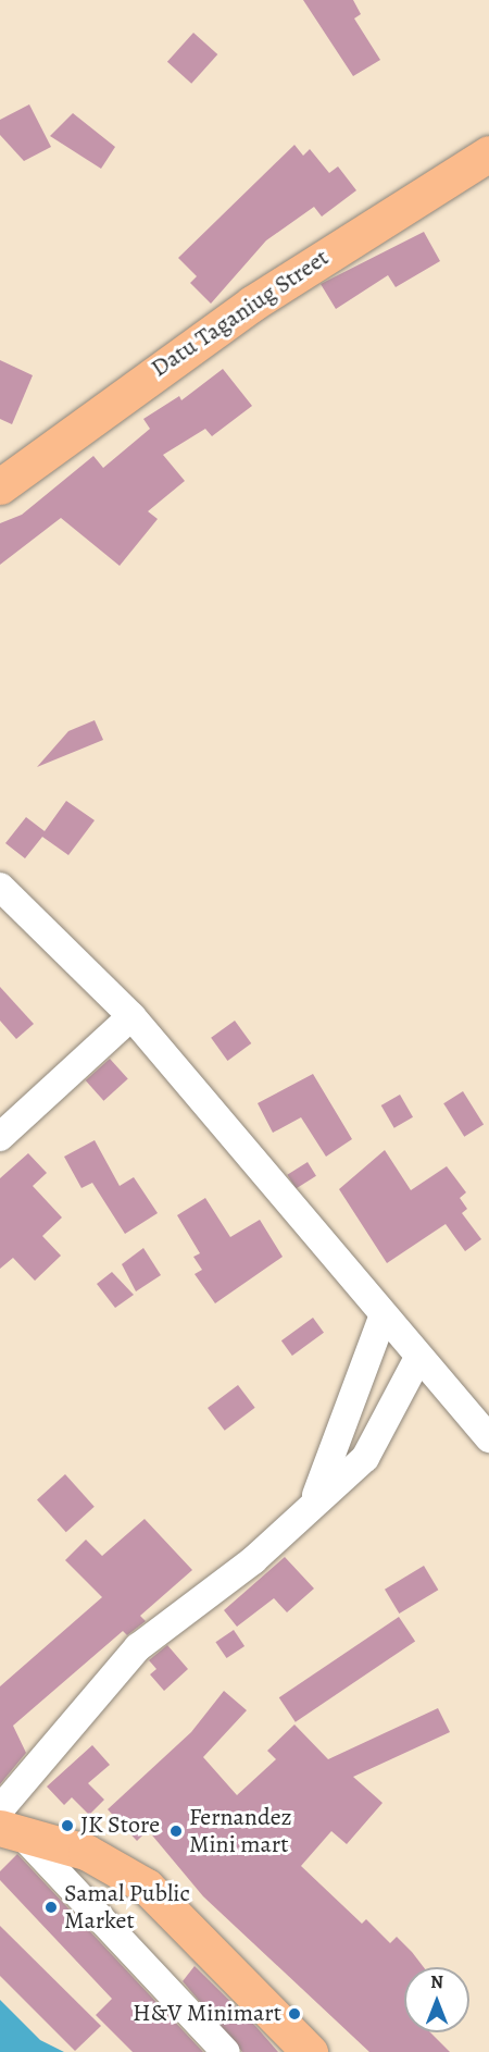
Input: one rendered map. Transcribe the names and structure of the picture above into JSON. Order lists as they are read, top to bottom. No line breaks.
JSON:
{"streets":{"main road":["Datu Taganiug Street"]},"places":["JK Store","Fernandez Mini mart","Samal Public Market","H&V Minimart"],"north":"top"}
